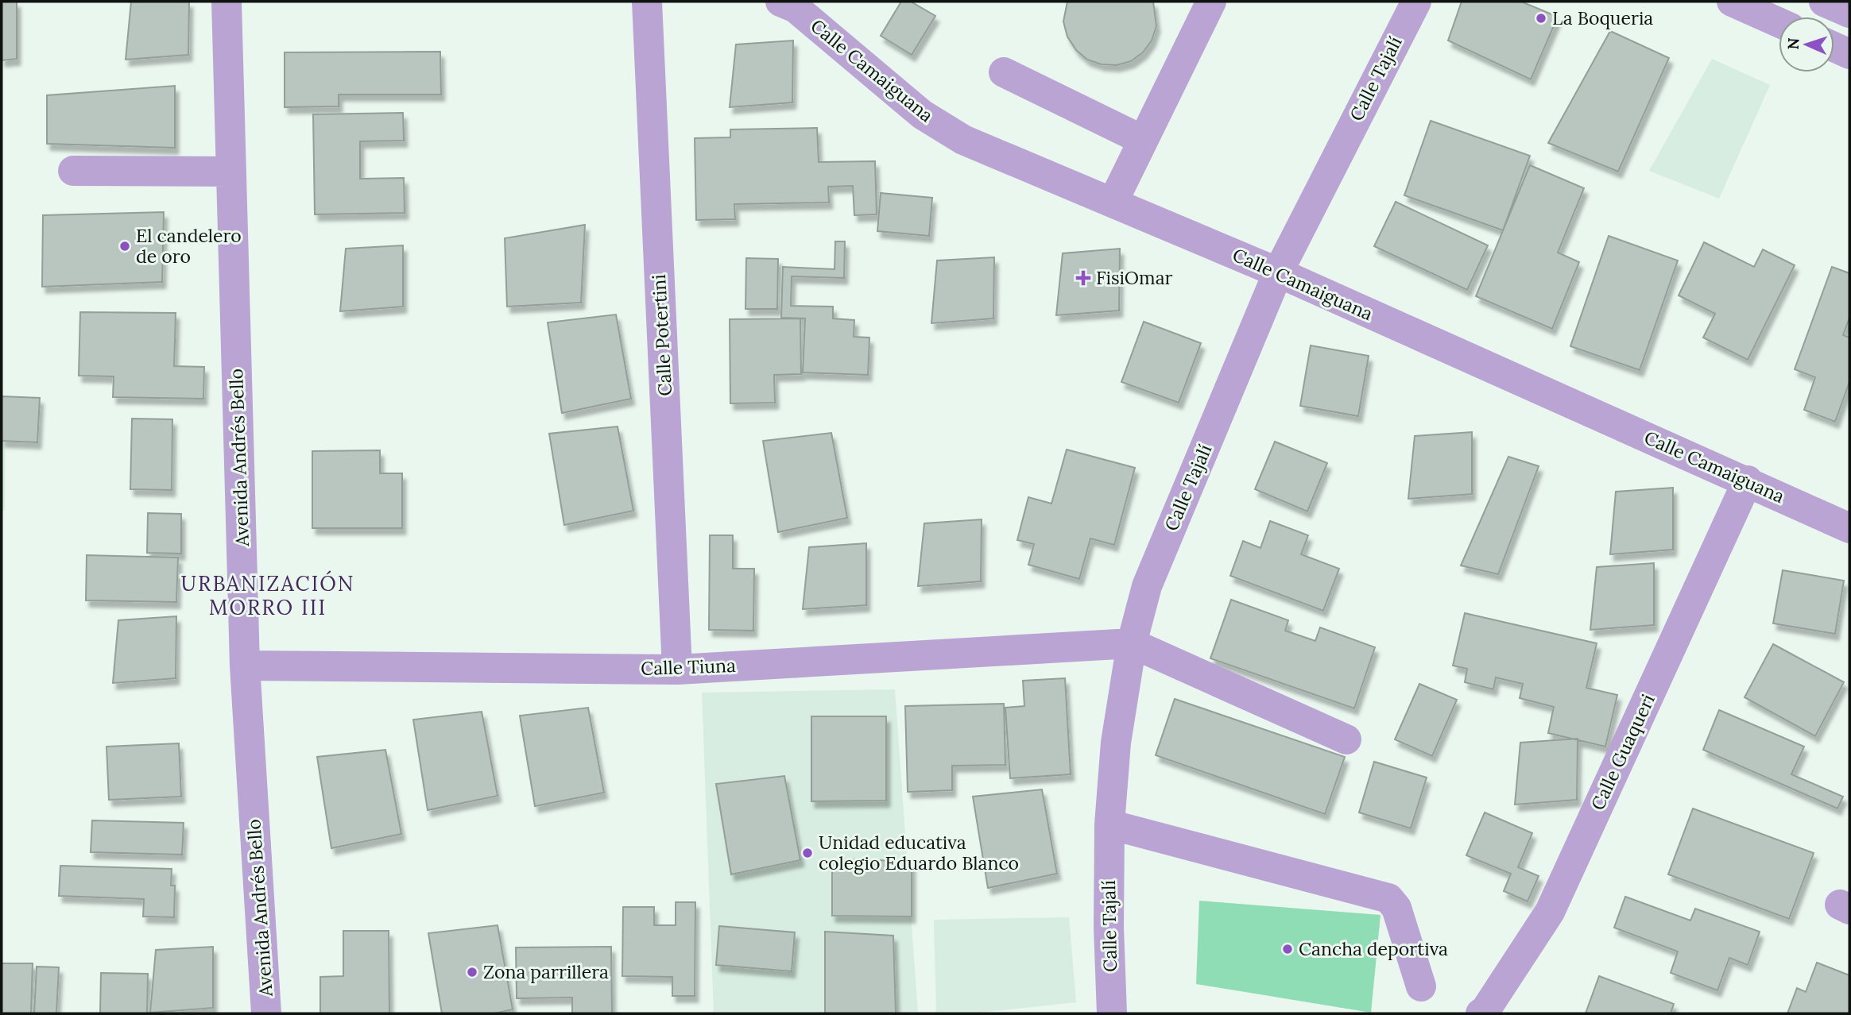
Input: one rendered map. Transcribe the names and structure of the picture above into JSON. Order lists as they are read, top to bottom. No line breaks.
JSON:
{"streets":{"street":["Calle Camaiguana","Calle Tajalí","Calle Potertini","Avenida Andrés Bello","Calle Tiuna","Calle Guaqueri"]},"crossings":[["Calle Camaiguana","Calle Tajalí"],["Calle Camaiguana","Calle Guaqueri"],["Calle Tajalí","Calle Tiuna"],["Calle Potertini","Calle Tiuna"],["Avenida Andrés Bello","Calle Tiuna"]],"districts":["URBANIZACIÓN MORRO III"],"places":{"other":["La Boqueria","El candelero de oro","Unidad educativa colegio Eduardo Blanco","Cancha deportiva","Zona parrillera"],"health":["FisiOmar"]},"north":"left"}
